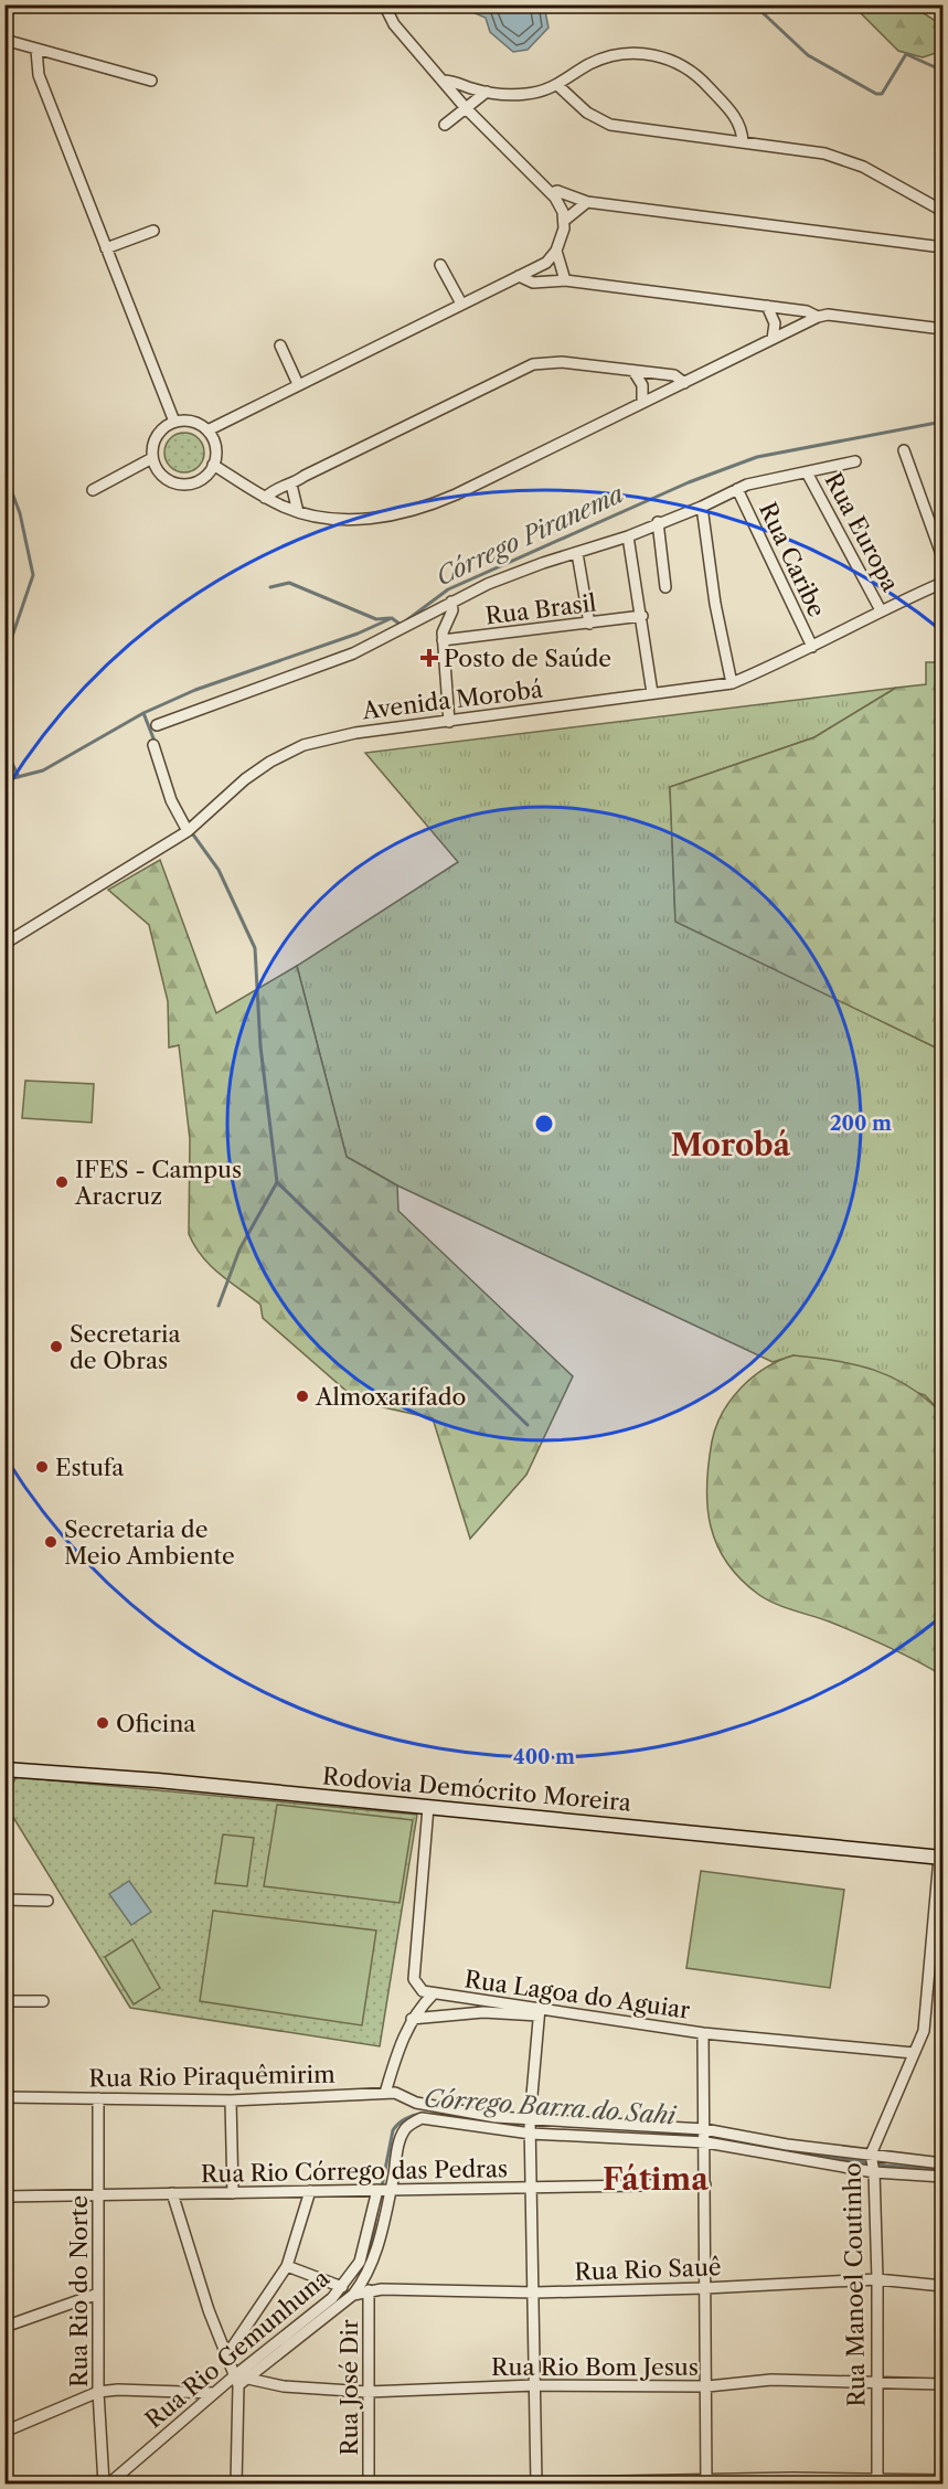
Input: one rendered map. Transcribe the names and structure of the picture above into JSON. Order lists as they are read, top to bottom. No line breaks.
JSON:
{"streets":{"street":["Rua Europa","Rua Caribe","Rua Brasil","Avenida Morobá","Rodovia Demócrito Moreira","Rua Lagoa do Aguiar","Rua Rio Piraquêmirim","Rua Rio Córrego das Pedras","Rua Rio Sauê","Rua Manoel Coutinho","Rua Rio do Norte","Rua Rio Gemunhuna","Rua Rio Bom Jesus","Rua José Dir"]},"crossings":[["Rua Europa","Avenida Morobá"],["Rua Caribe","Avenida Morobá"],["Rodovia Demócrito Moreira","Rua Lagoa do Aguiar"],["Rodovia Demócrito Moreira","Rua Manoel Coutinho"],["Rua Lagoa do Aguiar","Rua Manoel Coutinho"],["Rua Rio Piraquêmirim","Rua Rio do Norte"],["Rua Rio Córrego das Pedras","Rua Rio do Norte"],["Rua Rio Córrego das Pedras","Rua Rio Gemunhuna"],["Rua Rio Sauê","Rua Manoel Coutinho"],["Rua Rio Sauê","Rua Rio Gemunhuna"],["Rua Rio Sauê","Rua José Dir"],["Rua Manoel Coutinho","Rua Rio Gemunhuna"],["Rua Manoel Coutinho","Rua Rio Bom Jesus"],["Rua Rio Gemunhuna","Rua Rio Bom Jesus"],["Rua Rio Bom Jesus","Rua José Dir"]],"districts":["Morobá","Fátima"],"water":["Córrego Piranema","Córrego Barra do Sahi"],"places":{"health":["Posto de Saúde"],"other":["IFES - Campus Aracruz","Secretaria de Obras","Almoxarifado","Estufa","Secretaria de Meio Ambiente","Oficina"]},"rings":["200 m","400 m"]}
